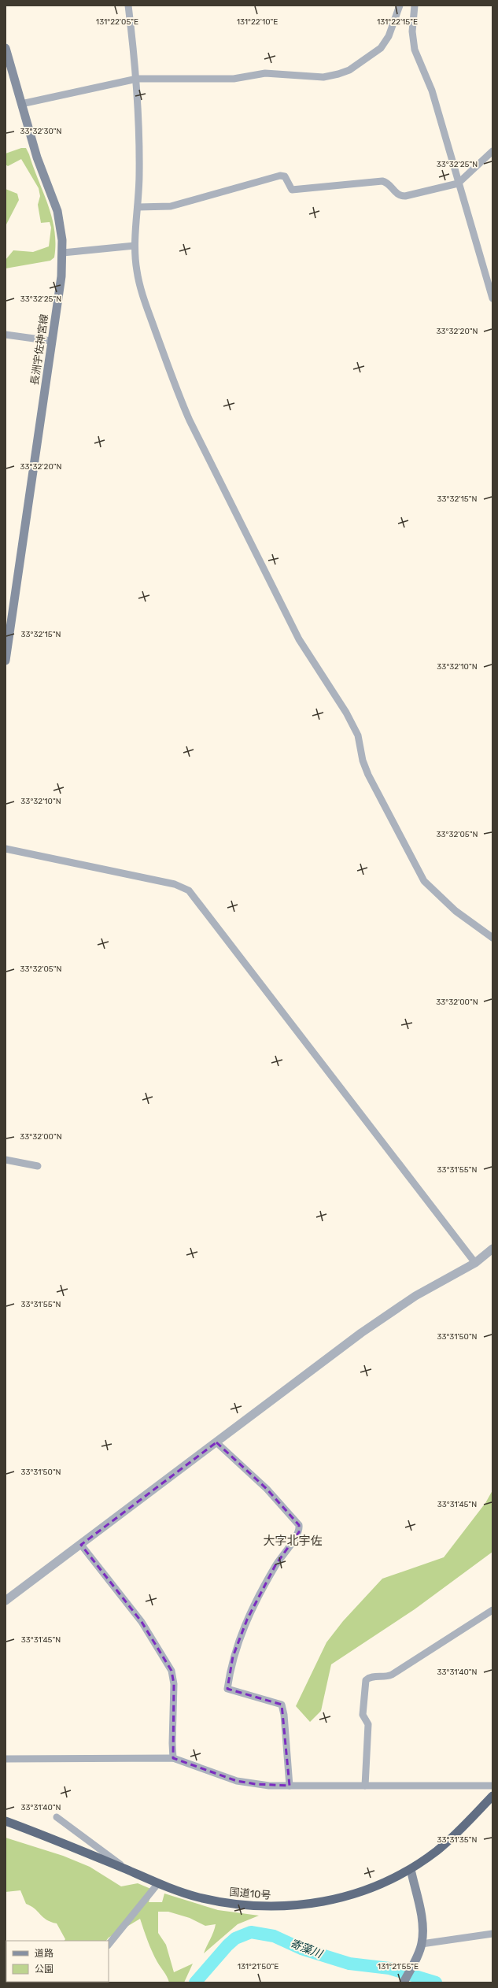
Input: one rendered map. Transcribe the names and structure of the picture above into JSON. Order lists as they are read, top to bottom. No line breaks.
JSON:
{"streets":{"highway":["国道10号"],"main road":["長洲宇佐神宮線"]},"districts":["大字北宇佐"],"water":["寄藻川"],"legend":["道路","公園"],"coordinates":["131°22'05\"E","131°22'10\"E","131°22'15\"E","33°32'30\"N","33°32'25\"N","33°32'20\"N","33°32'15\"N","33°32'10\"N","33°32'05\"N","33°32'00\"N","33°31'55\"N","33°31'50\"N","33°31'45\"N","33°31'40\"N","33°31'35\"N","131°21'50\"E","131°21'55\"E"]}
